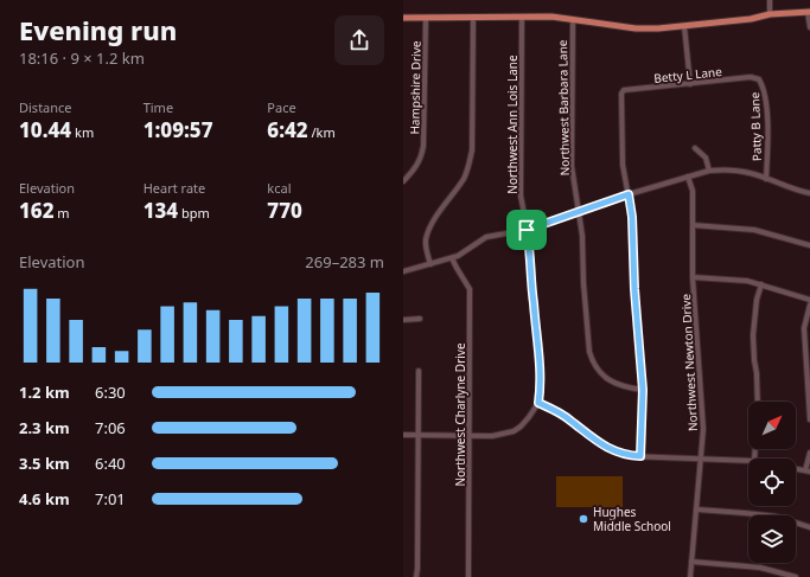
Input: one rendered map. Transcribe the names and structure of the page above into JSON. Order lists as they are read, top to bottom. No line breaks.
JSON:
{"streets":{"street":["Betty L Lane","Hampshire Drive","Northwest Barbara Lane","Northwest Ann Lois Lane","Patty B Lane","Northwest Newton Drive","Northwest Charlyne Drive"]},"crossings":[["Betty L Lane","Patty B Lane"]],"places":["Hughes Middle School"],"north":"top right","page":{"heading":["Evening run","18:16 · 9 × 1.2 km"],"stats":[["Distance","10.44 km"],["Time","1:09:57"],["Pace","6:42 /km"],["Elevation","162 m"],["Heart rate","134 bpm"],["kcal","770"]],"chart":["Elevation","269–283 m"],"list":[{"name":"1.2 km","note":"6:30"},{"name":"2.3 km","note":"7:06"},{"name":"3.5 km","note":"6:40"},{"name":"4.6 km","note":"7:01"}]}}
